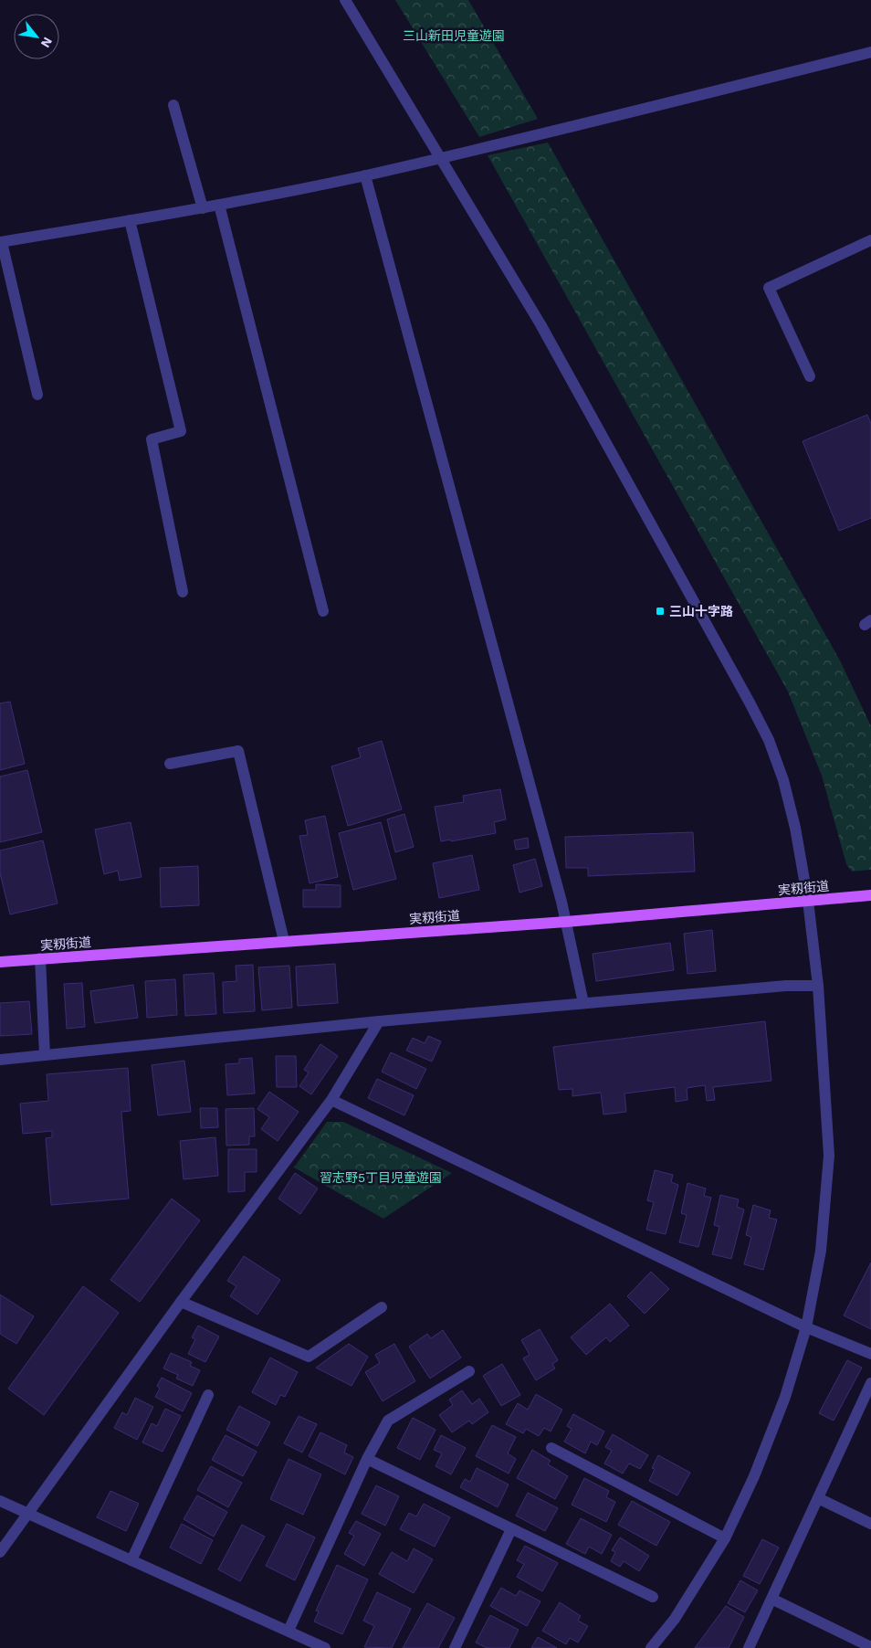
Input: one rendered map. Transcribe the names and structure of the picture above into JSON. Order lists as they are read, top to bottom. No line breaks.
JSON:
{"streets":{"main road":["実籾街道"]},"parks":["三山新田児童遊園","習志野5丁目児童遊園"],"places":{"transit":["三山十字路"]},"north":"bottom right"}
